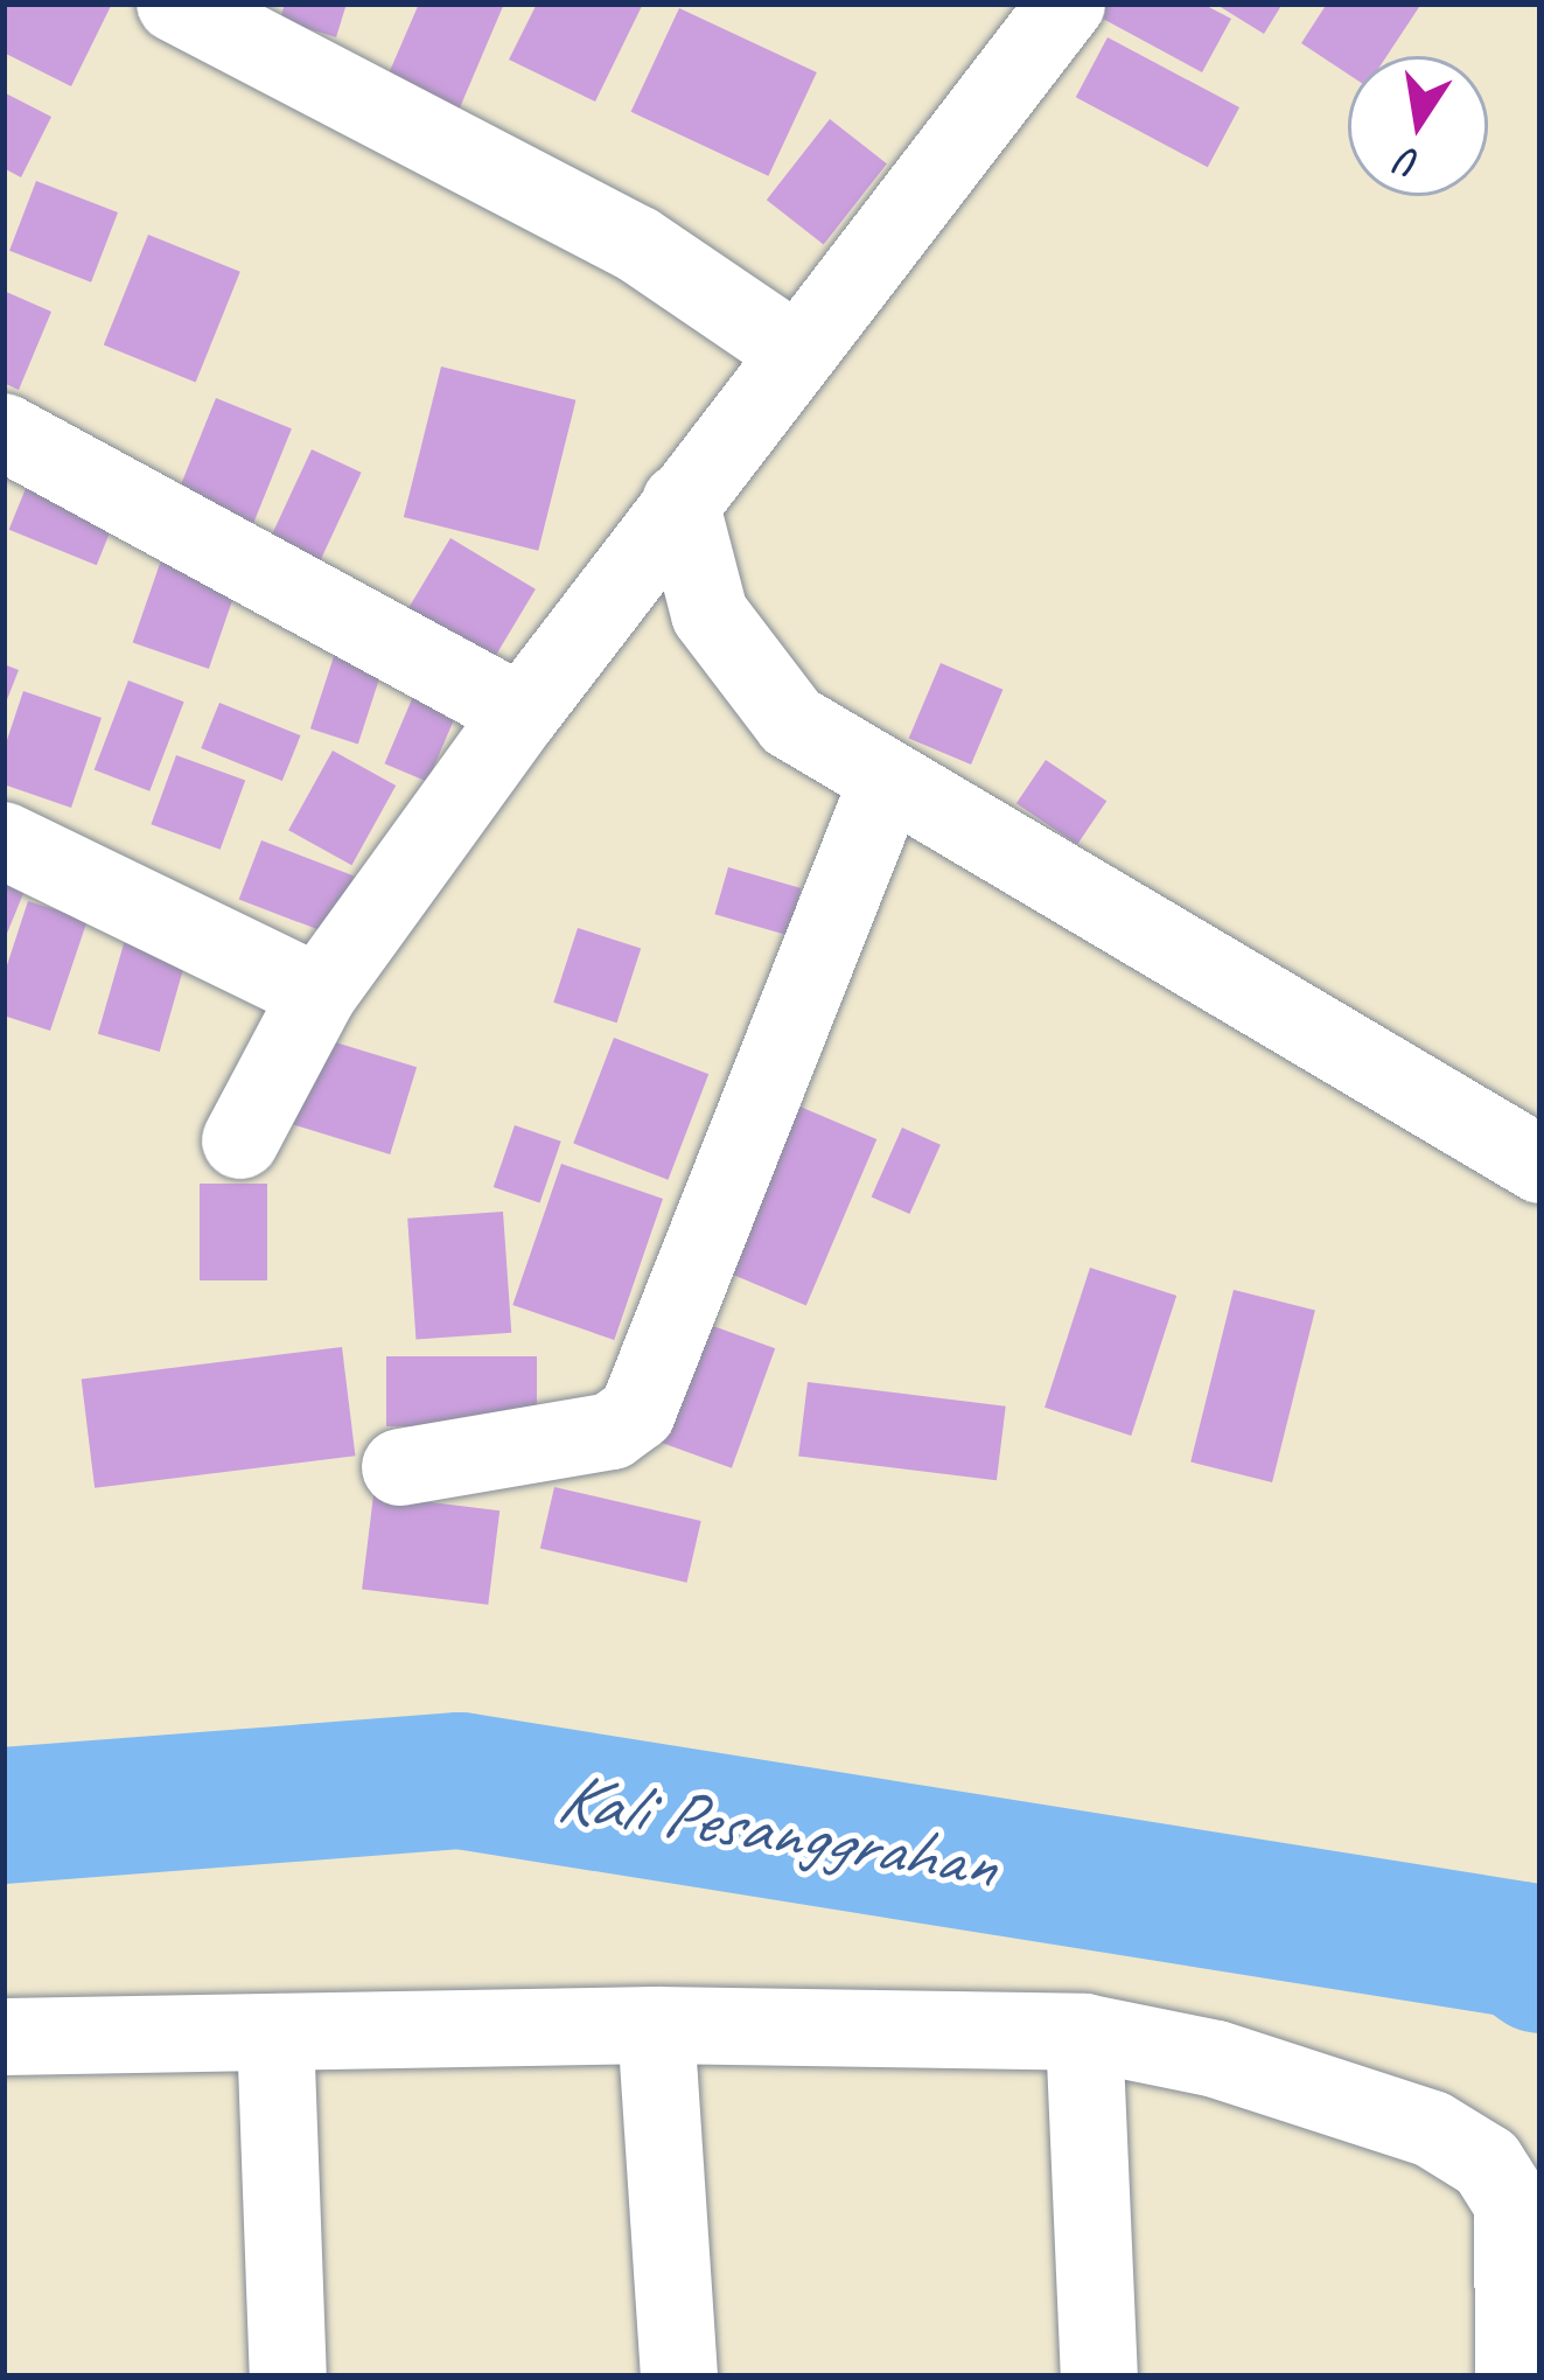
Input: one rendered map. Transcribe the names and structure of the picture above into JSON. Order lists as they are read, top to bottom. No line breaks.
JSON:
{"water":["Kali Pesanggrahan"],"north":"bottom"}
